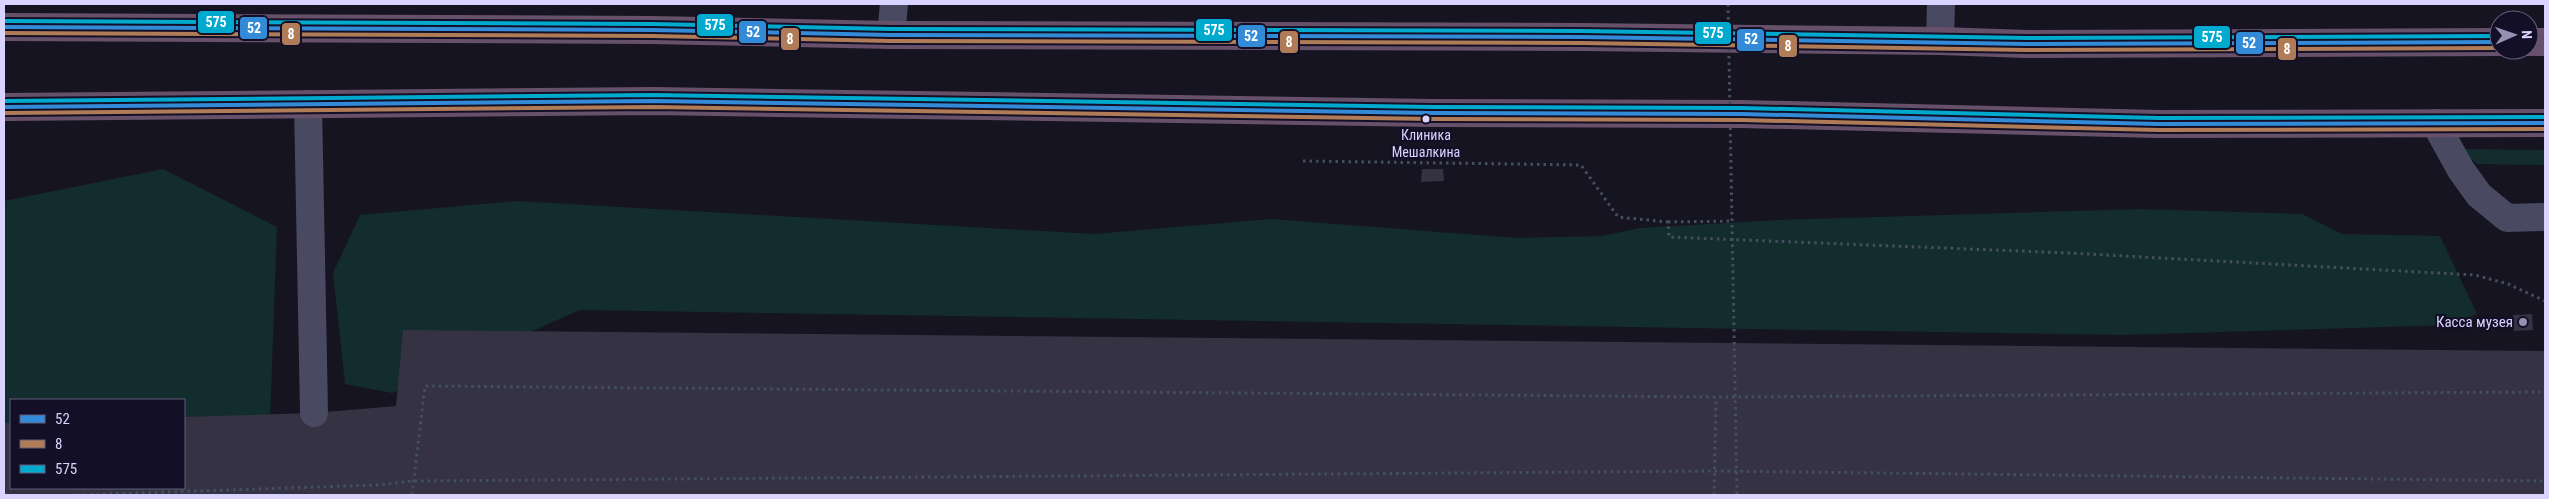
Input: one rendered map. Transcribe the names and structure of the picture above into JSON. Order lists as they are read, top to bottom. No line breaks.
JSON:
{"places":["Клиника Мешалкина","Касса музея"],"lines":["transit line 575","transit line 52","transit line 8"],"legend":["52","8","575"],"north":"right"}
